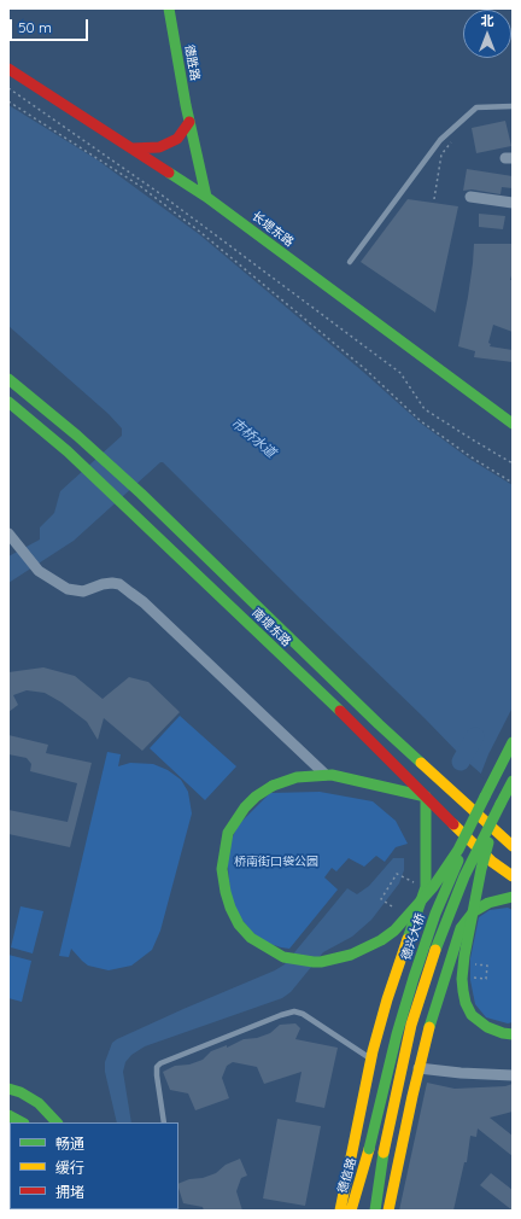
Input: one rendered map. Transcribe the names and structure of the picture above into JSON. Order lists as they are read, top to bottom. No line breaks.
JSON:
{"streets":{"main road":["德胜路","长堤东路","南堤东路","德兴大桥","德信路"]},"crossings":[["德胜路","长堤东路"],["德兴大桥","德信路"]],"water":["市桥水道"],"parks":["桥南街口袋公园"],"legend":["畅通","缓行","拥堵"],"scale_bar":"50 m","north":"top"}
